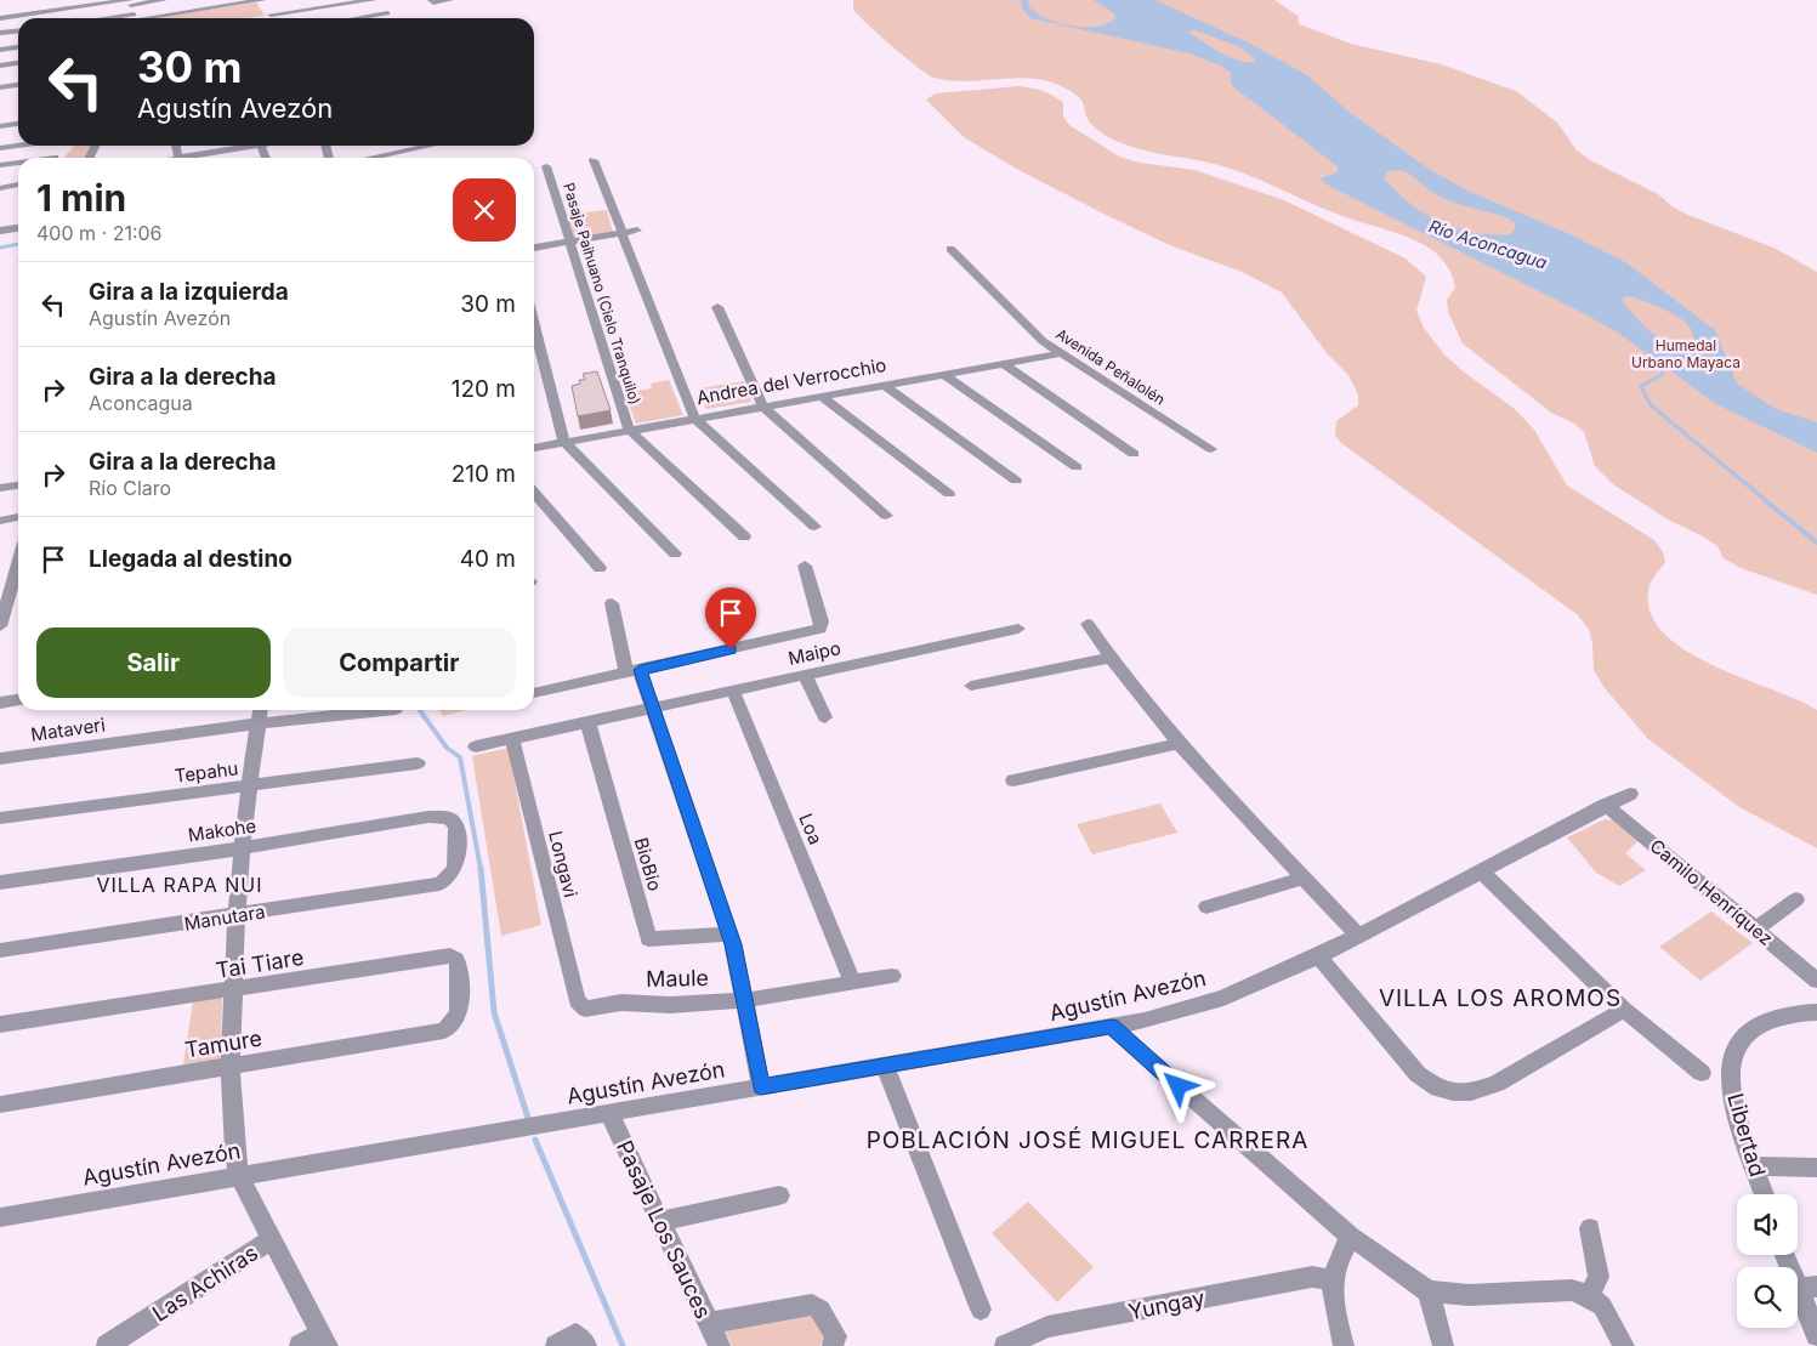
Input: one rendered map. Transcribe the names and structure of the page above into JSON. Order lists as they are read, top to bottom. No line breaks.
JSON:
{"streets":{"street":["Pasaje Paihuano (Cielo Tranquilo)","Avenida Peñalolén","Andrea del Verrocchio","Maipo","Mataveri","Tepahu","Loa","Makohe","Longavi","BioBio","Camilo Henríquez","Manutara","Tai Tiare","Maule","Agustín Avezón","Tamure","Libertad","Pasaje Los Sauces","Las Achiras","Yungay"]},"crossings":[["Pasaje Paihuano (Cielo Tranquilo)","Andrea del Verrocchio"],["Avenida Peñalolén","Andrea del Verrocchio"],["Maipo","Loa"],["Maipo","Longavi"],["Maipo","BioBio"],["Loa","Maule"],["Makohe","Manutara"],["Longavi","Maule"],["Camilo Henríquez","Agustín Avezón"],["Tai Tiare","Tamure"],["Agustín Avezón","Pasaje Los Sauces"]],"districts":["VILLA RAPA NUI","VILLA LOS AROMOS","POBLACIÓN JOSÉ MIGUEL CARRERA"],"water":["Río Aconcagua"],"parks":["Humedal Urbano Mayaca"],"page":{"turn":["30 m","Agustín Avezón"],"heading":["1 min","400 m · 21:06"],"list":[{"name":"Gira a la izquierda","note":"Agustín Avezón","value":"30 m"},{"name":"Gira a la derecha","note":"Aconcagua","value":"120 m"},{"name":"Gira a la derecha","note":"Río Claro","value":"210 m"},{"name":"Llegada al destino","value":"40 m"}],"buttons":["Salir","Compartir"]}}
